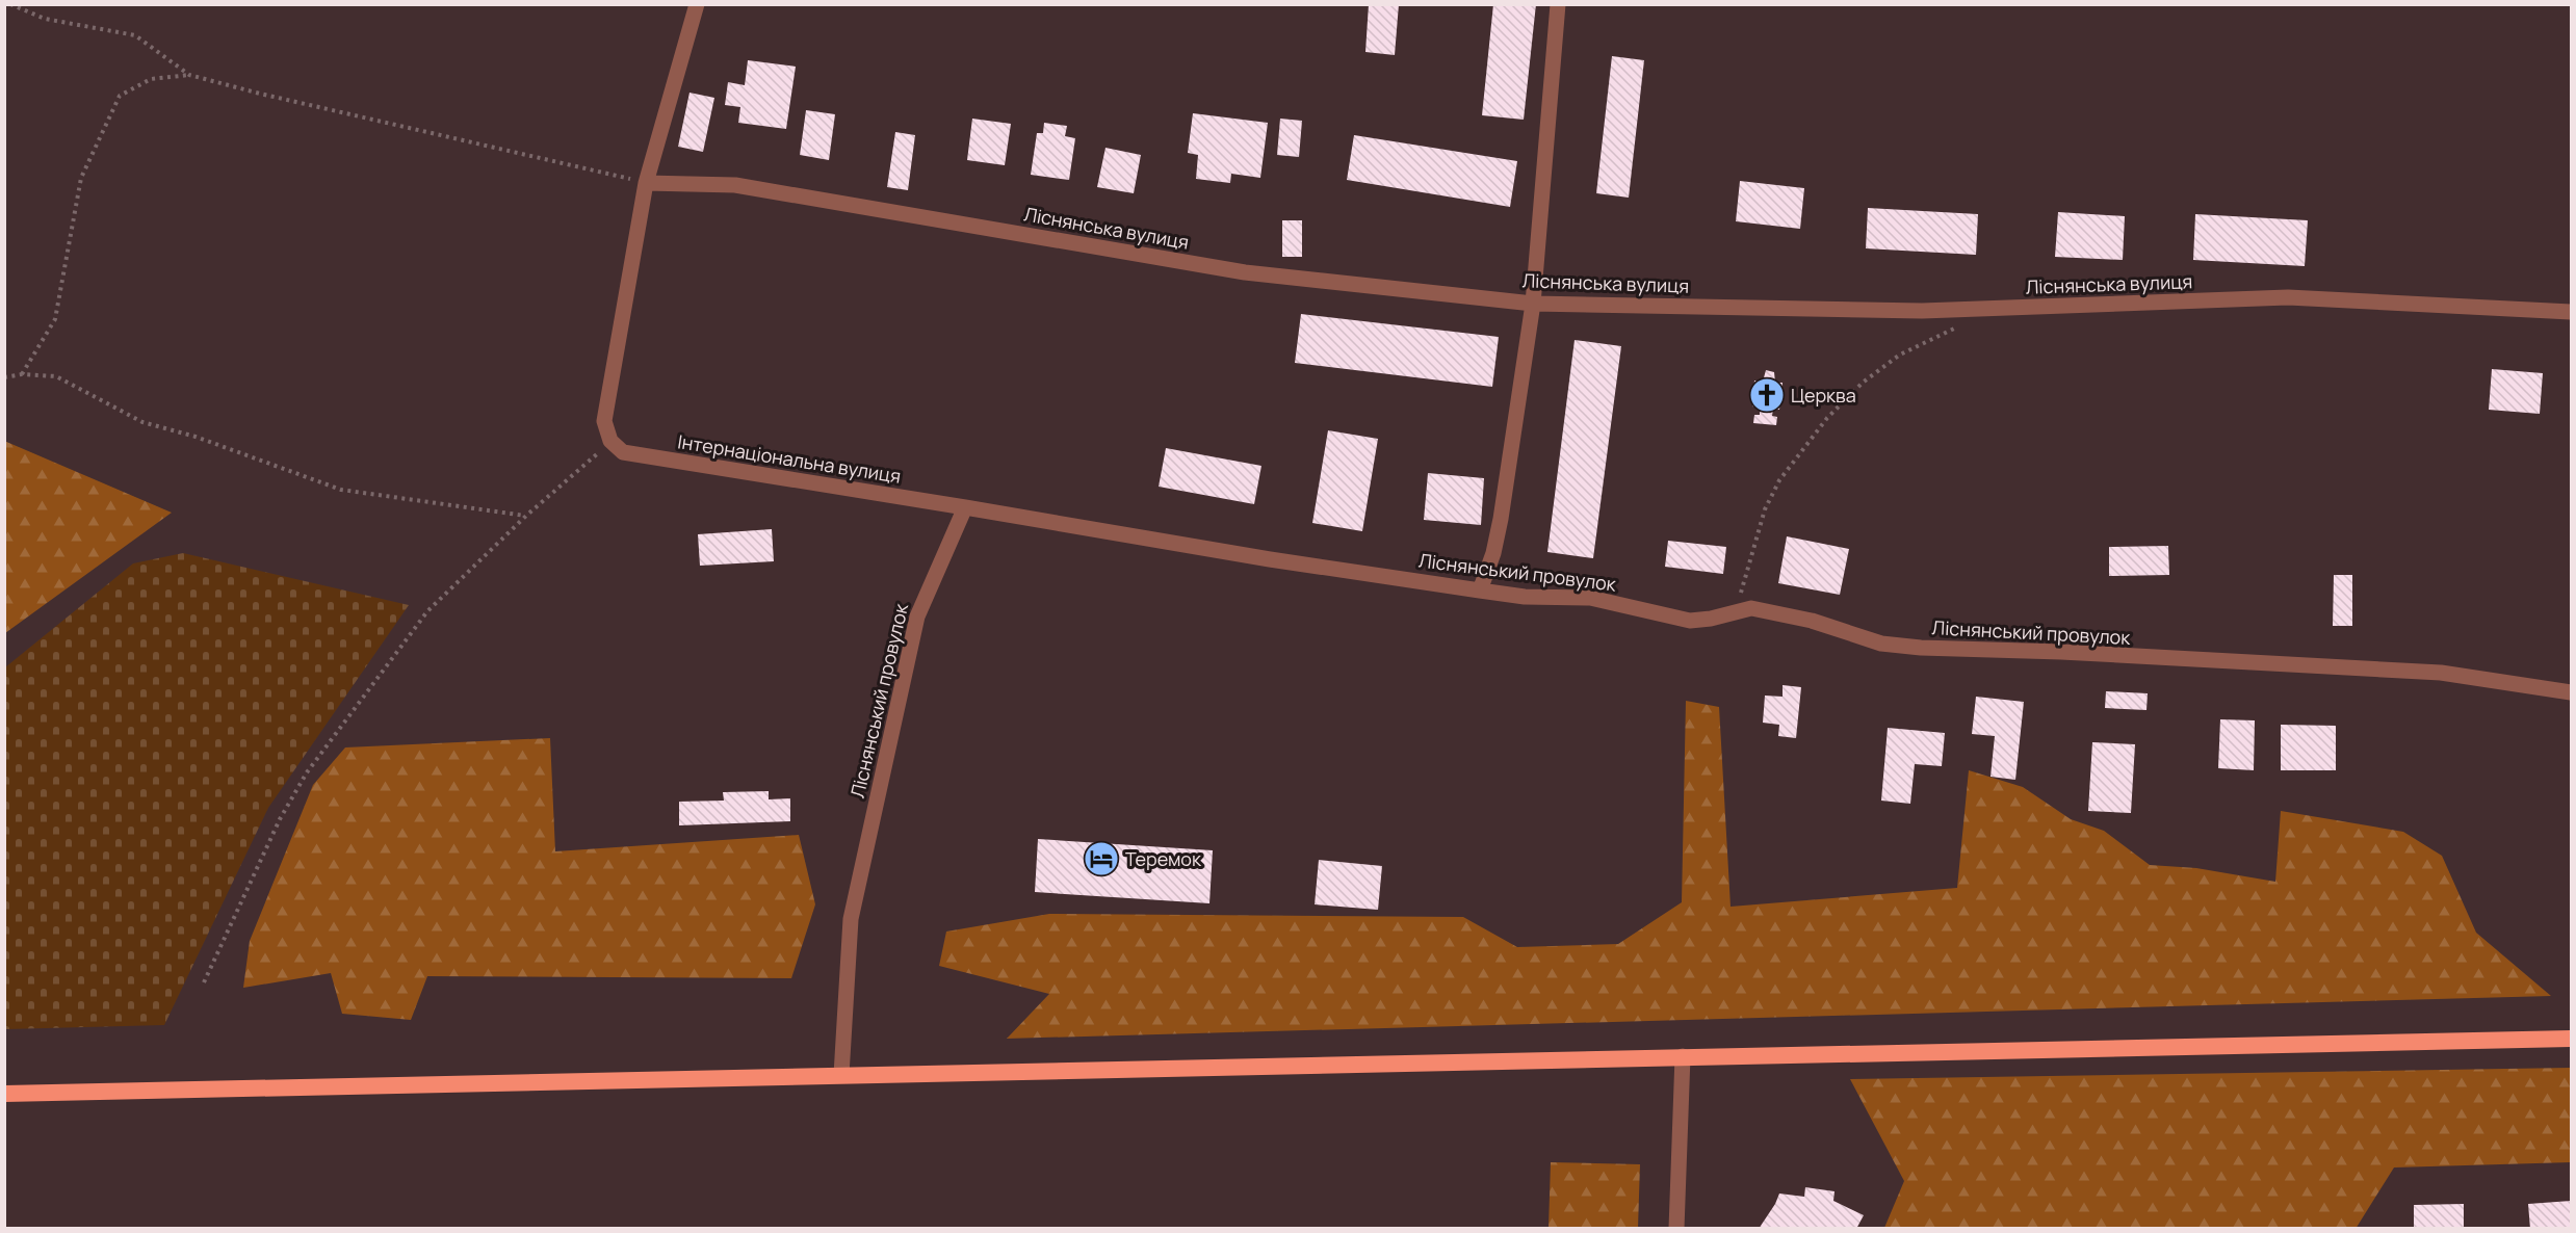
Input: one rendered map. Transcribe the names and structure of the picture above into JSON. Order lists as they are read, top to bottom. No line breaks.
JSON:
{"streets":{"street":["Ліснянська вулиця","Інтернаціональна вулиця","Ліснянський провулок"]},"crossings":[["Інтернаціональна вулиця","Ліснянський провулок"]],"places":{"church":["Церква"],"hotel":["Теремок"]}}
